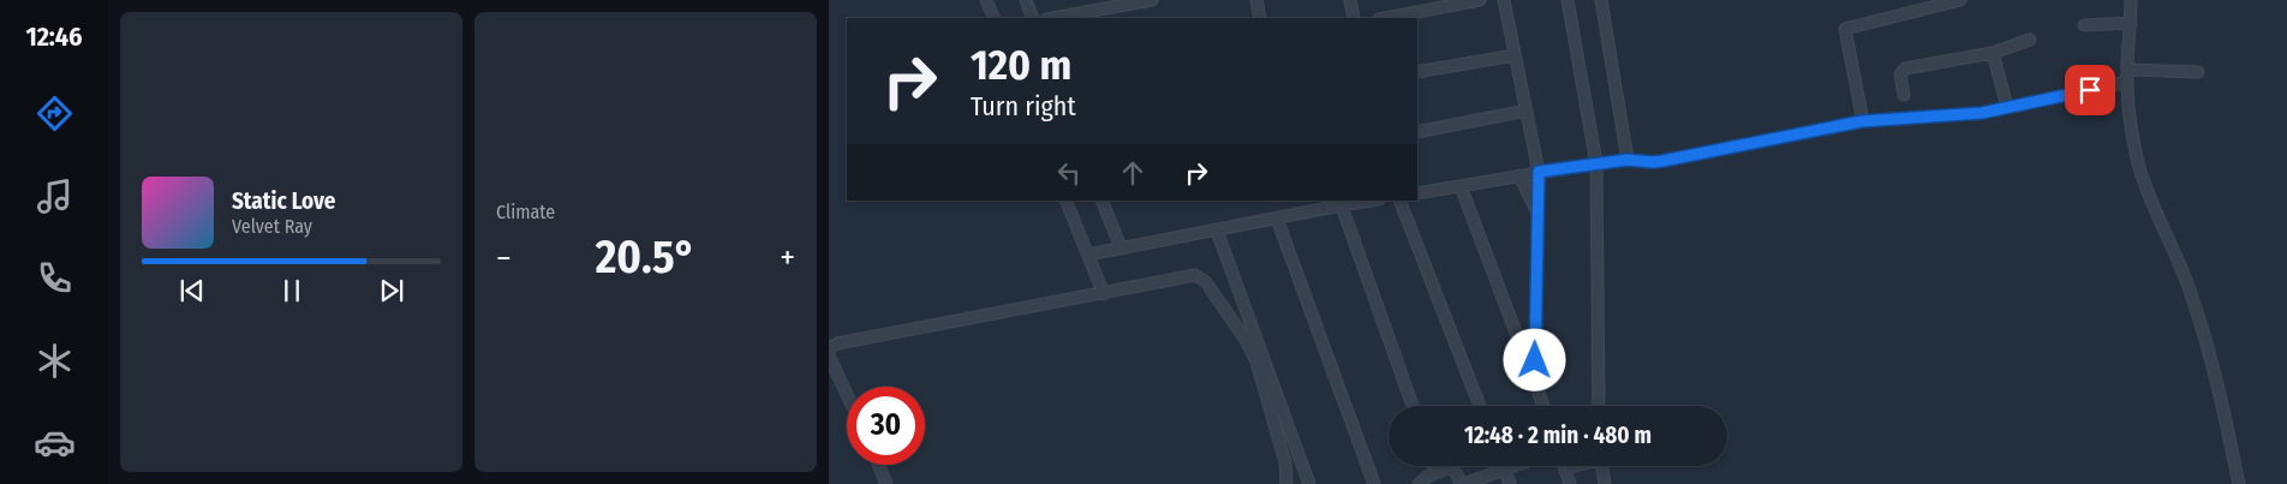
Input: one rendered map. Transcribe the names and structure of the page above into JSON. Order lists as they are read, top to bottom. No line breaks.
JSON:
{"page":{"tabs":"12:46","tile":"Climate","turn":["120 m","Turn right"],"song":["Static Love","Velvet Ray"],"heat":["−","20.5°","+"],"limit":"30","trip":"12:48 · 2 min · 480 m"}}
